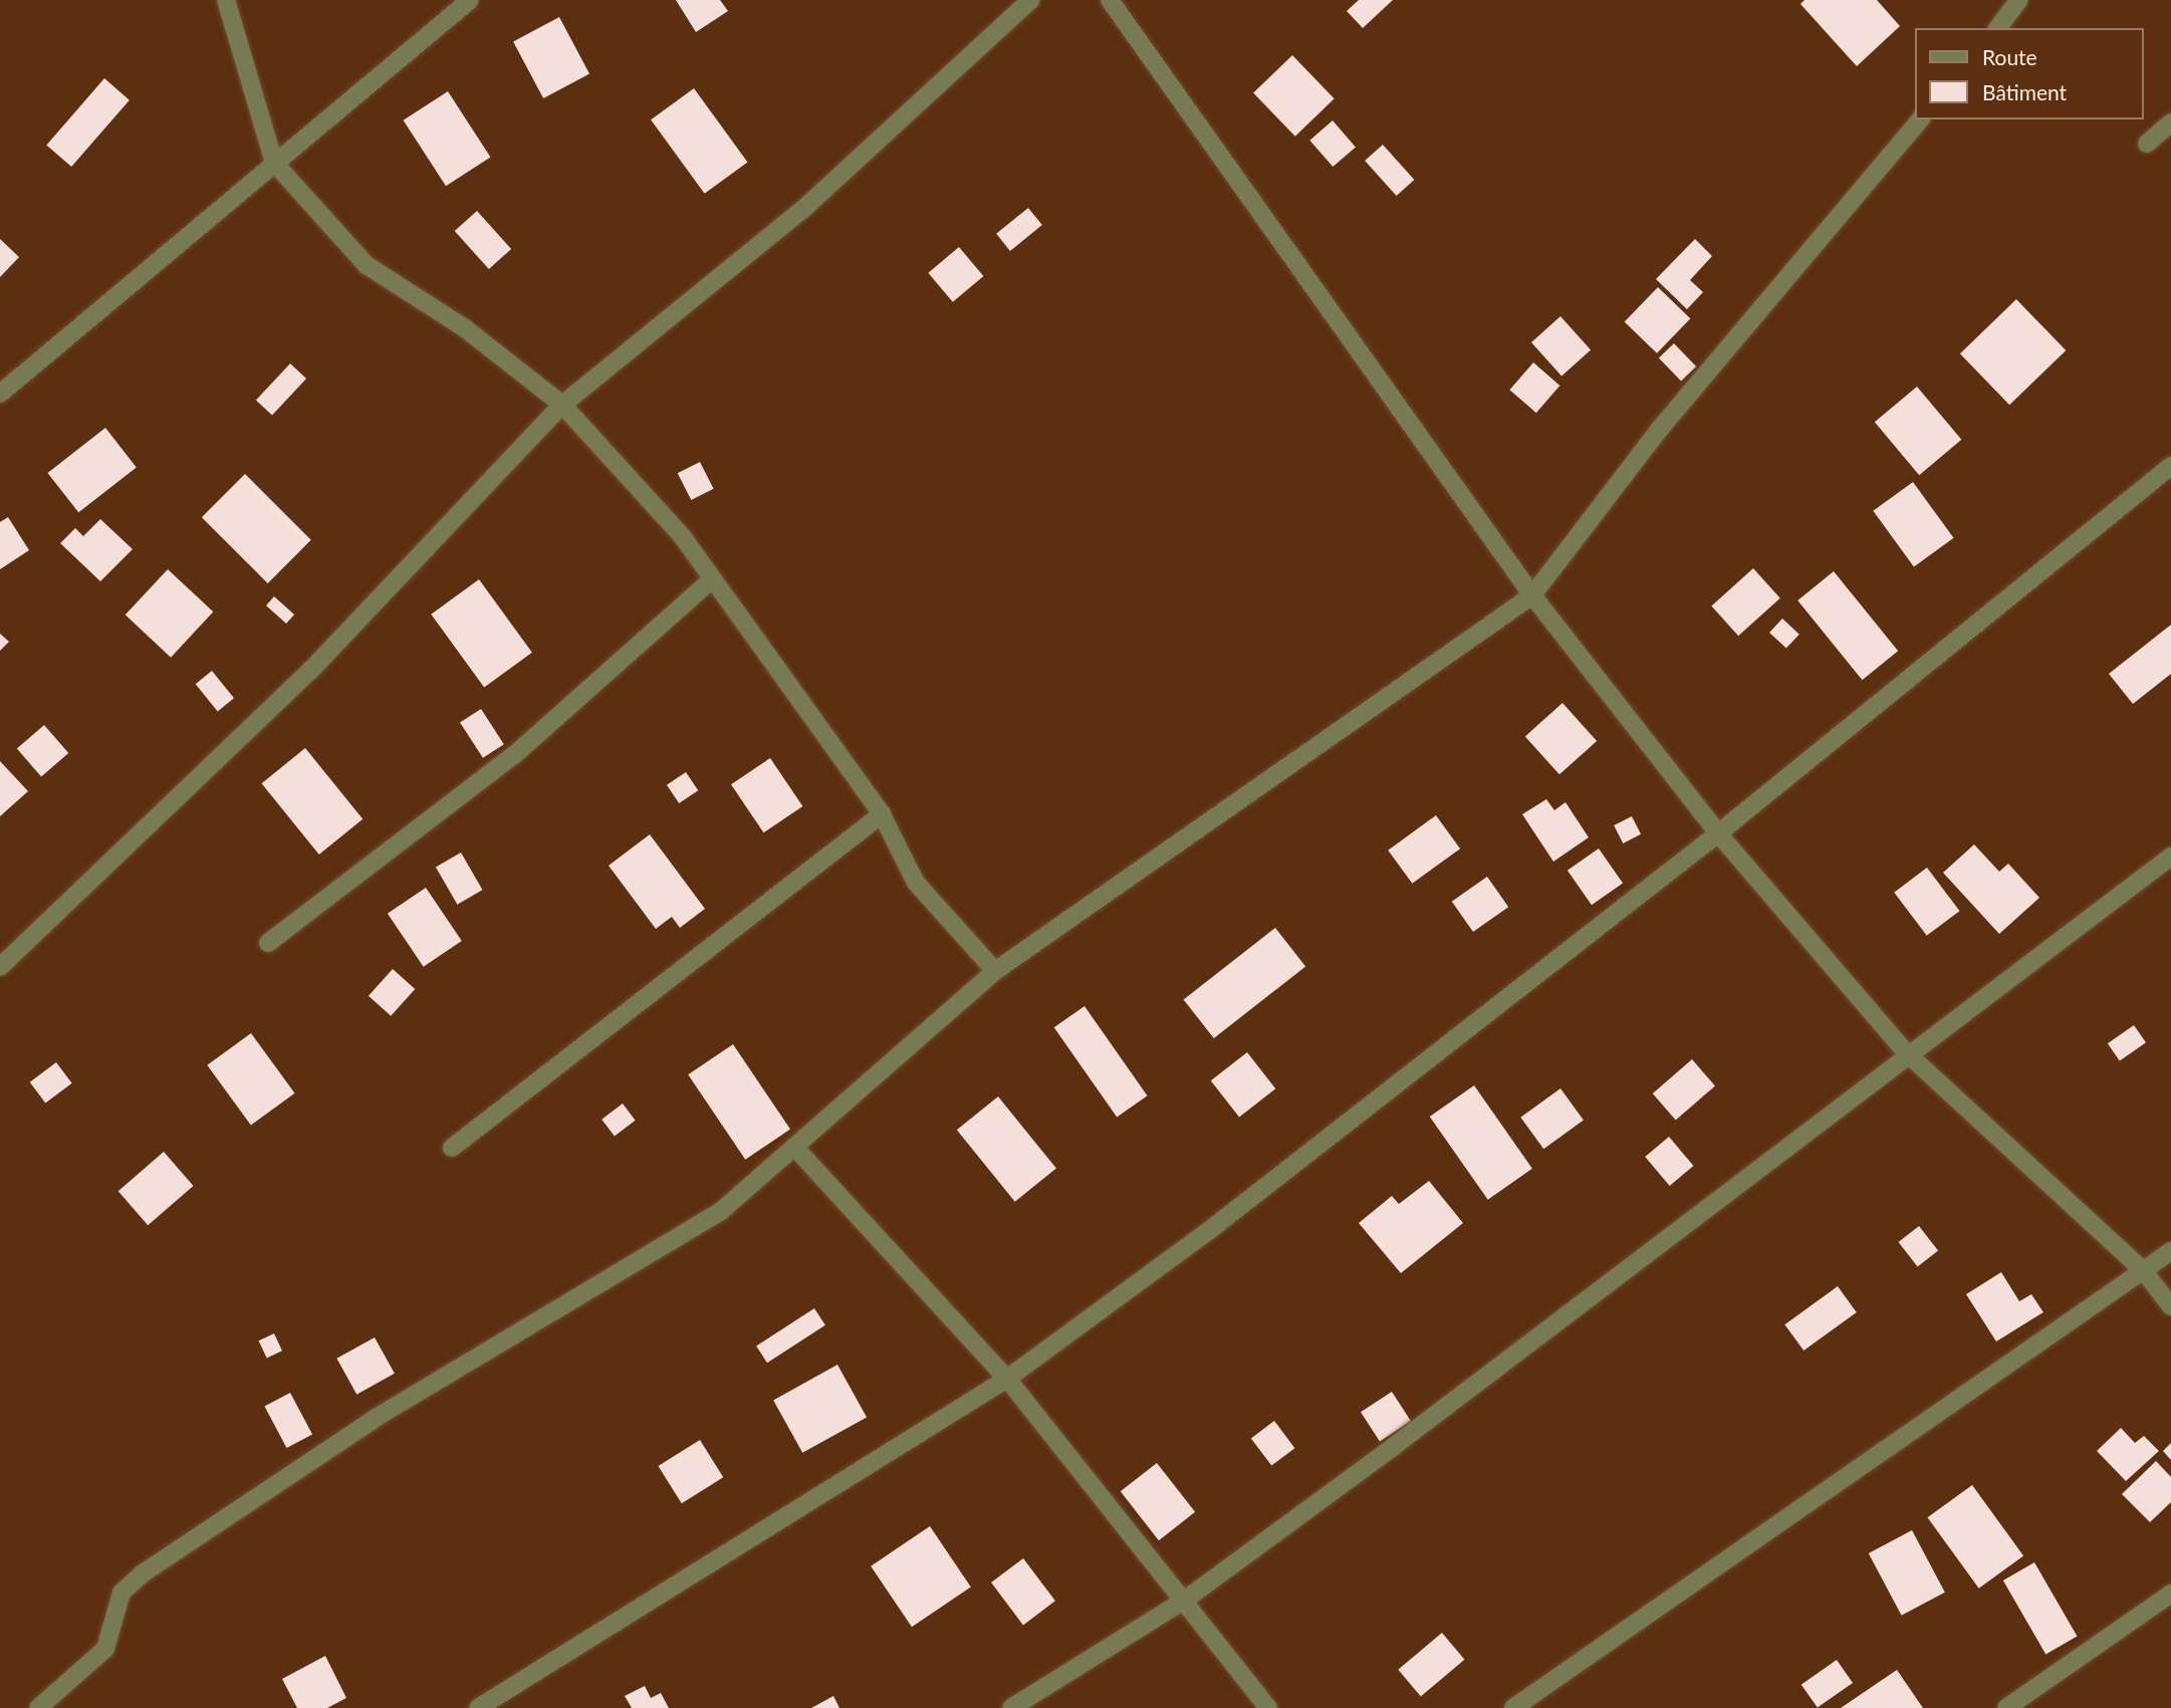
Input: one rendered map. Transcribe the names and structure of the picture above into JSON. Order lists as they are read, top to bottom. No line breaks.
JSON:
{"legend":["Route","Bâtiment"]}
